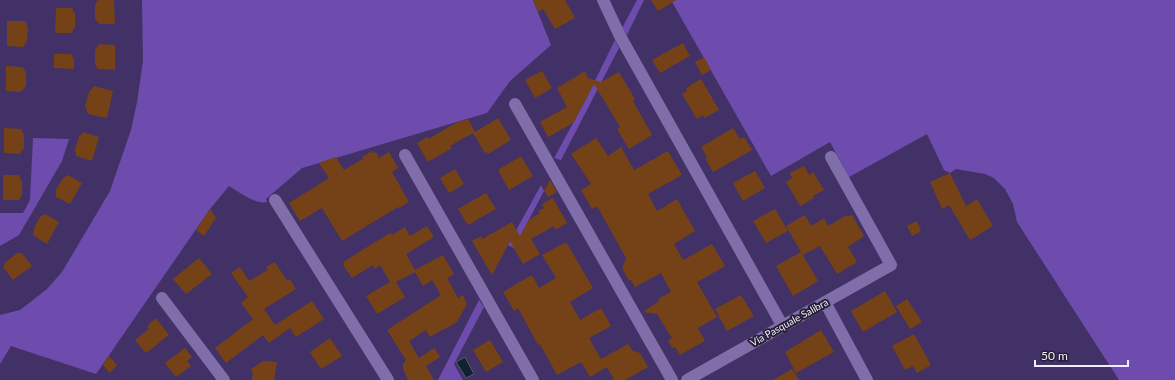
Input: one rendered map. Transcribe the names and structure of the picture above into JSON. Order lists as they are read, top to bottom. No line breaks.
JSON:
{"streets":{"street":["Via Pasquale Salibra"]},"scale_bar":"50 m"}
